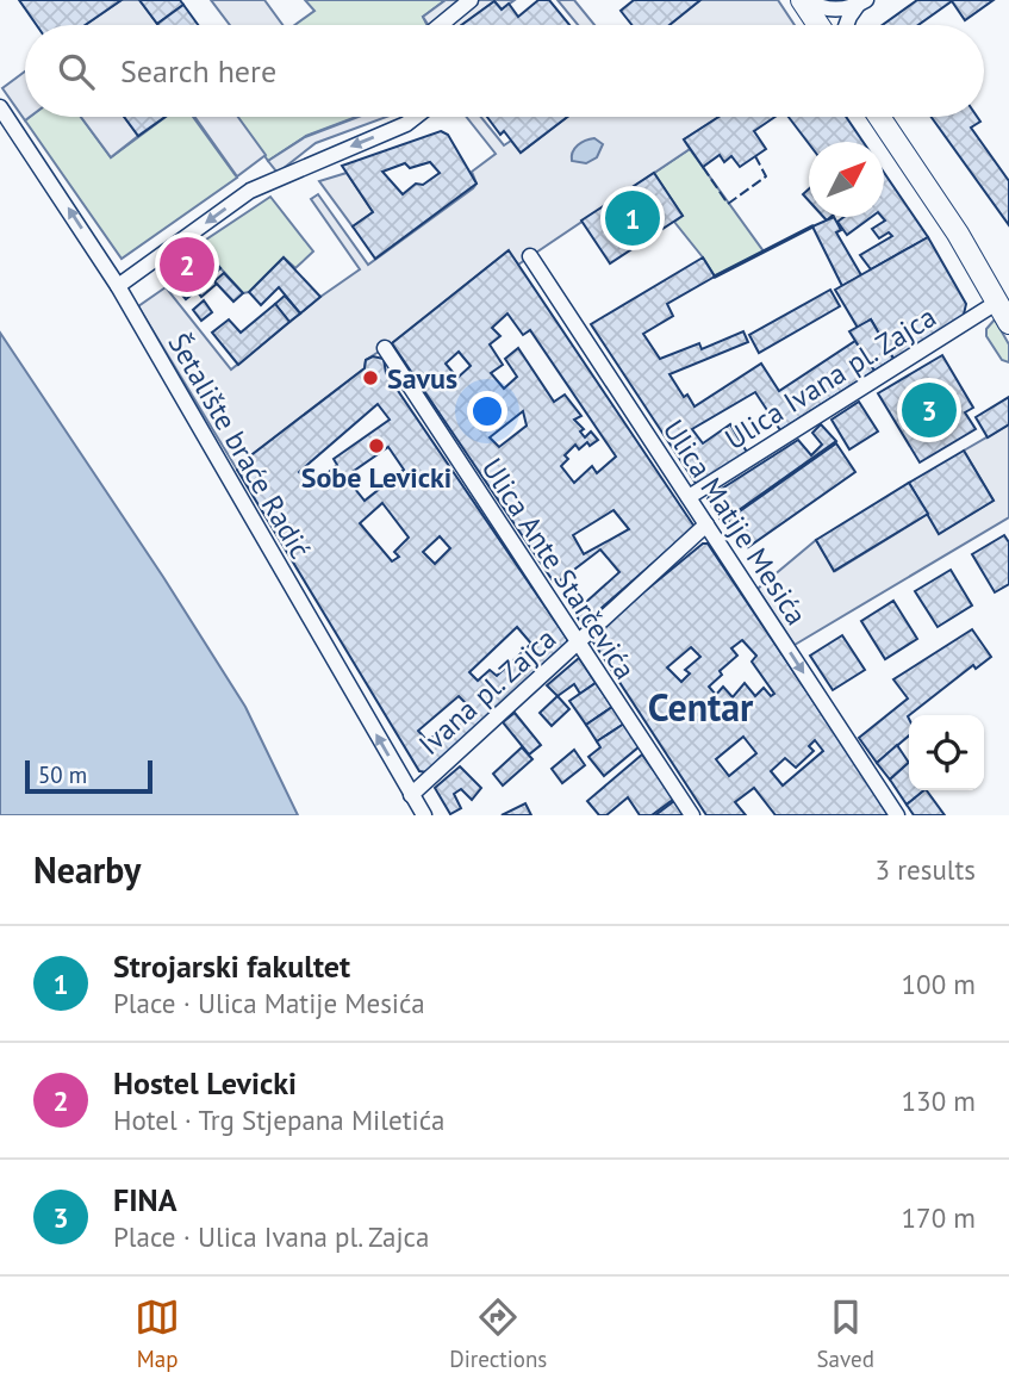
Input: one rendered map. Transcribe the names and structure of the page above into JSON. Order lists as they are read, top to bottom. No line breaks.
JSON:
{"streets":{"street":["Ulica Ivana pl. Zajca","Šetalište braće Radić","Ulica Matije Mesića","Ulica Ante Starčevića","Ivana pl. Zajca"]},"crossings":[["Ulica Ivana pl. Zajca","Ulica Matije Mesića"],["Šetalište braće Radić","Ivana pl. Zajca"],["Ulica Matije Mesića","Ivana pl. Zajca"],["Ulica Ante Starčevića","Ivana pl. Zajca"]],"one_way":["Šetalište braće Radić","Ulica Matije Mesića"],"districts":["Centar"],"places":["Savus","Sobe Levicki"],"scale_bar":"50 m","north":"top right","page":{"search":"Search here","pins":["1","2","3"],"scale":"50 m","heading":["Nearby","3 results"],"list":[{"mark":"1","name":"Strojarski fakultet","note":"Place · Ulica Matije Mesića","value":"100 m"},{"mark":"2","name":"Hostel Levicki","note":"Hotel · Trg Stjepana Miletića","value":"130 m"},{"mark":"3","name":"FINA","note":"Place · Ulica Ivana pl. Zajca","value":"170 m"}],"nav":["Map","Directions","Saved"]}}
